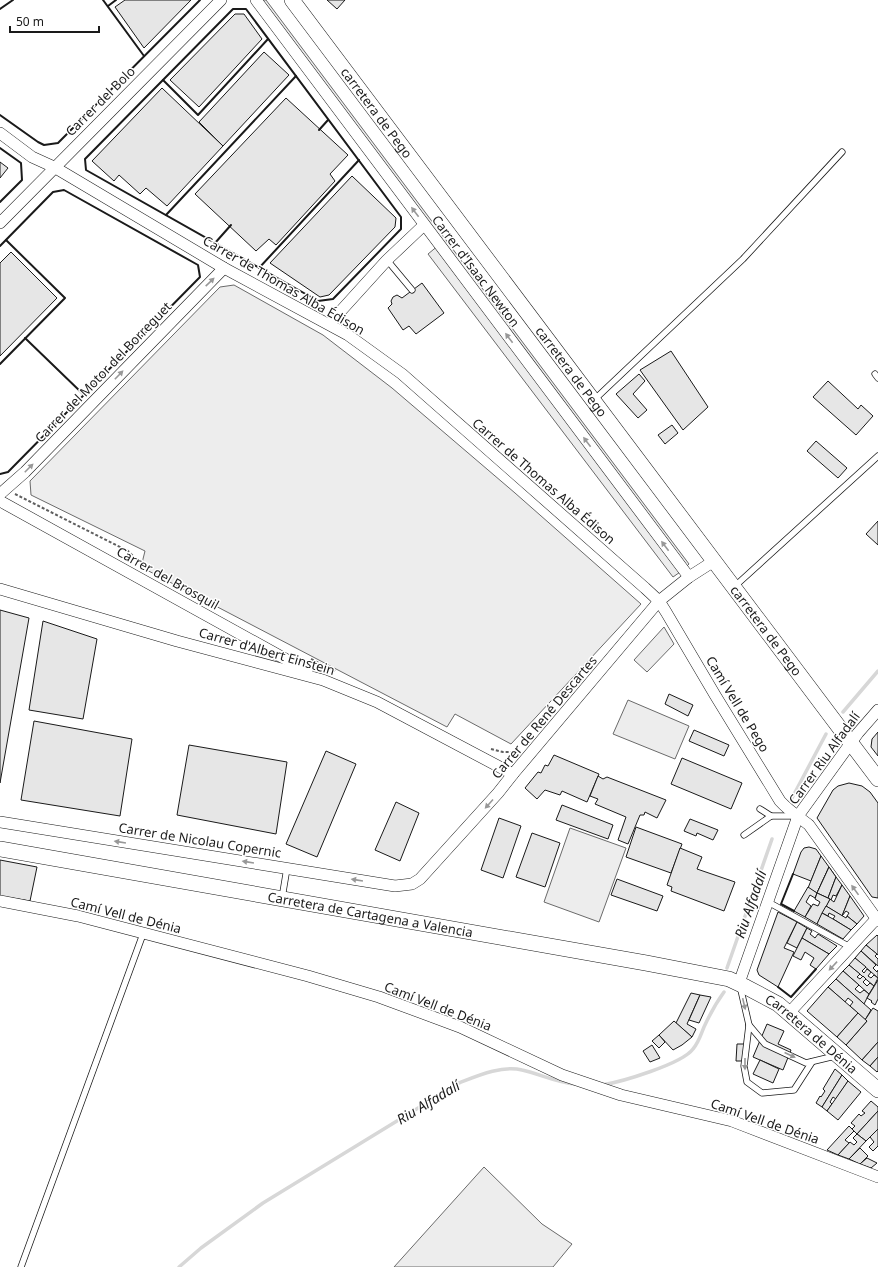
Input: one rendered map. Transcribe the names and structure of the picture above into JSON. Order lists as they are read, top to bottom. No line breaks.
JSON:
{"streets":{"main road":["carretera de Pego","Carretera de Cartagena a Valencia","Carretera de Dénia"],"street":["Carrer del Bolo","Carrer d'Isaac Newton","Carrer de Thomas Alba Édison","Carrer del Motor del Borreguet","Carrer del Brosquil","Carrer d'Albert Einstein","Camí Vell de Pego","Carrer de René Descartes","Carrer Riu Alfadalí","Carrer de Nicolau Copernic","Camí Vell de Dénia"]},"crossings":[["Carrer del Bolo","Carrer de Thomas Alba Édison"],["carretera de Pego","Carrer de René Descartes"],["carretera de Pego","Carrer Riu Alfadalí"],["Carrer d'Isaac Newton","Carrer de René Descartes"],["Carrer de Thomas Alba Édison","Carrer del Motor del Borreguet"],["Carrer de Thomas Alba Édison","Camí Vell de Pego"],["Carrer de Thomas Alba Édison","Carrer de René Descartes"],["Carrer del Brosquil","Carrer d'Albert Einstein"],["Carrer d'Albert Einstein","Carrer de René Descartes"],["Camí Vell de Pego","Carrer de René Descartes"],["Camí Vell de Pego","Carrer Riu Alfadalí"],["Carrer de René Descartes","Carrer de Nicolau Copernic"],["Carrer Riu Alfadalí","Carretera de Cartagena a Valencia"],["Carrer Riu Alfadalí","Carretera de Dénia"],["Carretera de Cartagena a Valencia","Carretera de Dénia"]],"one_way":["Carrer d'Isaac Newton","Carrer del Motor del Borreguet","Carrer de René Descartes","Carrer de Nicolau Copernic"],"water":["Riu Alfadalí"],"scale_bar":"50 m"}
